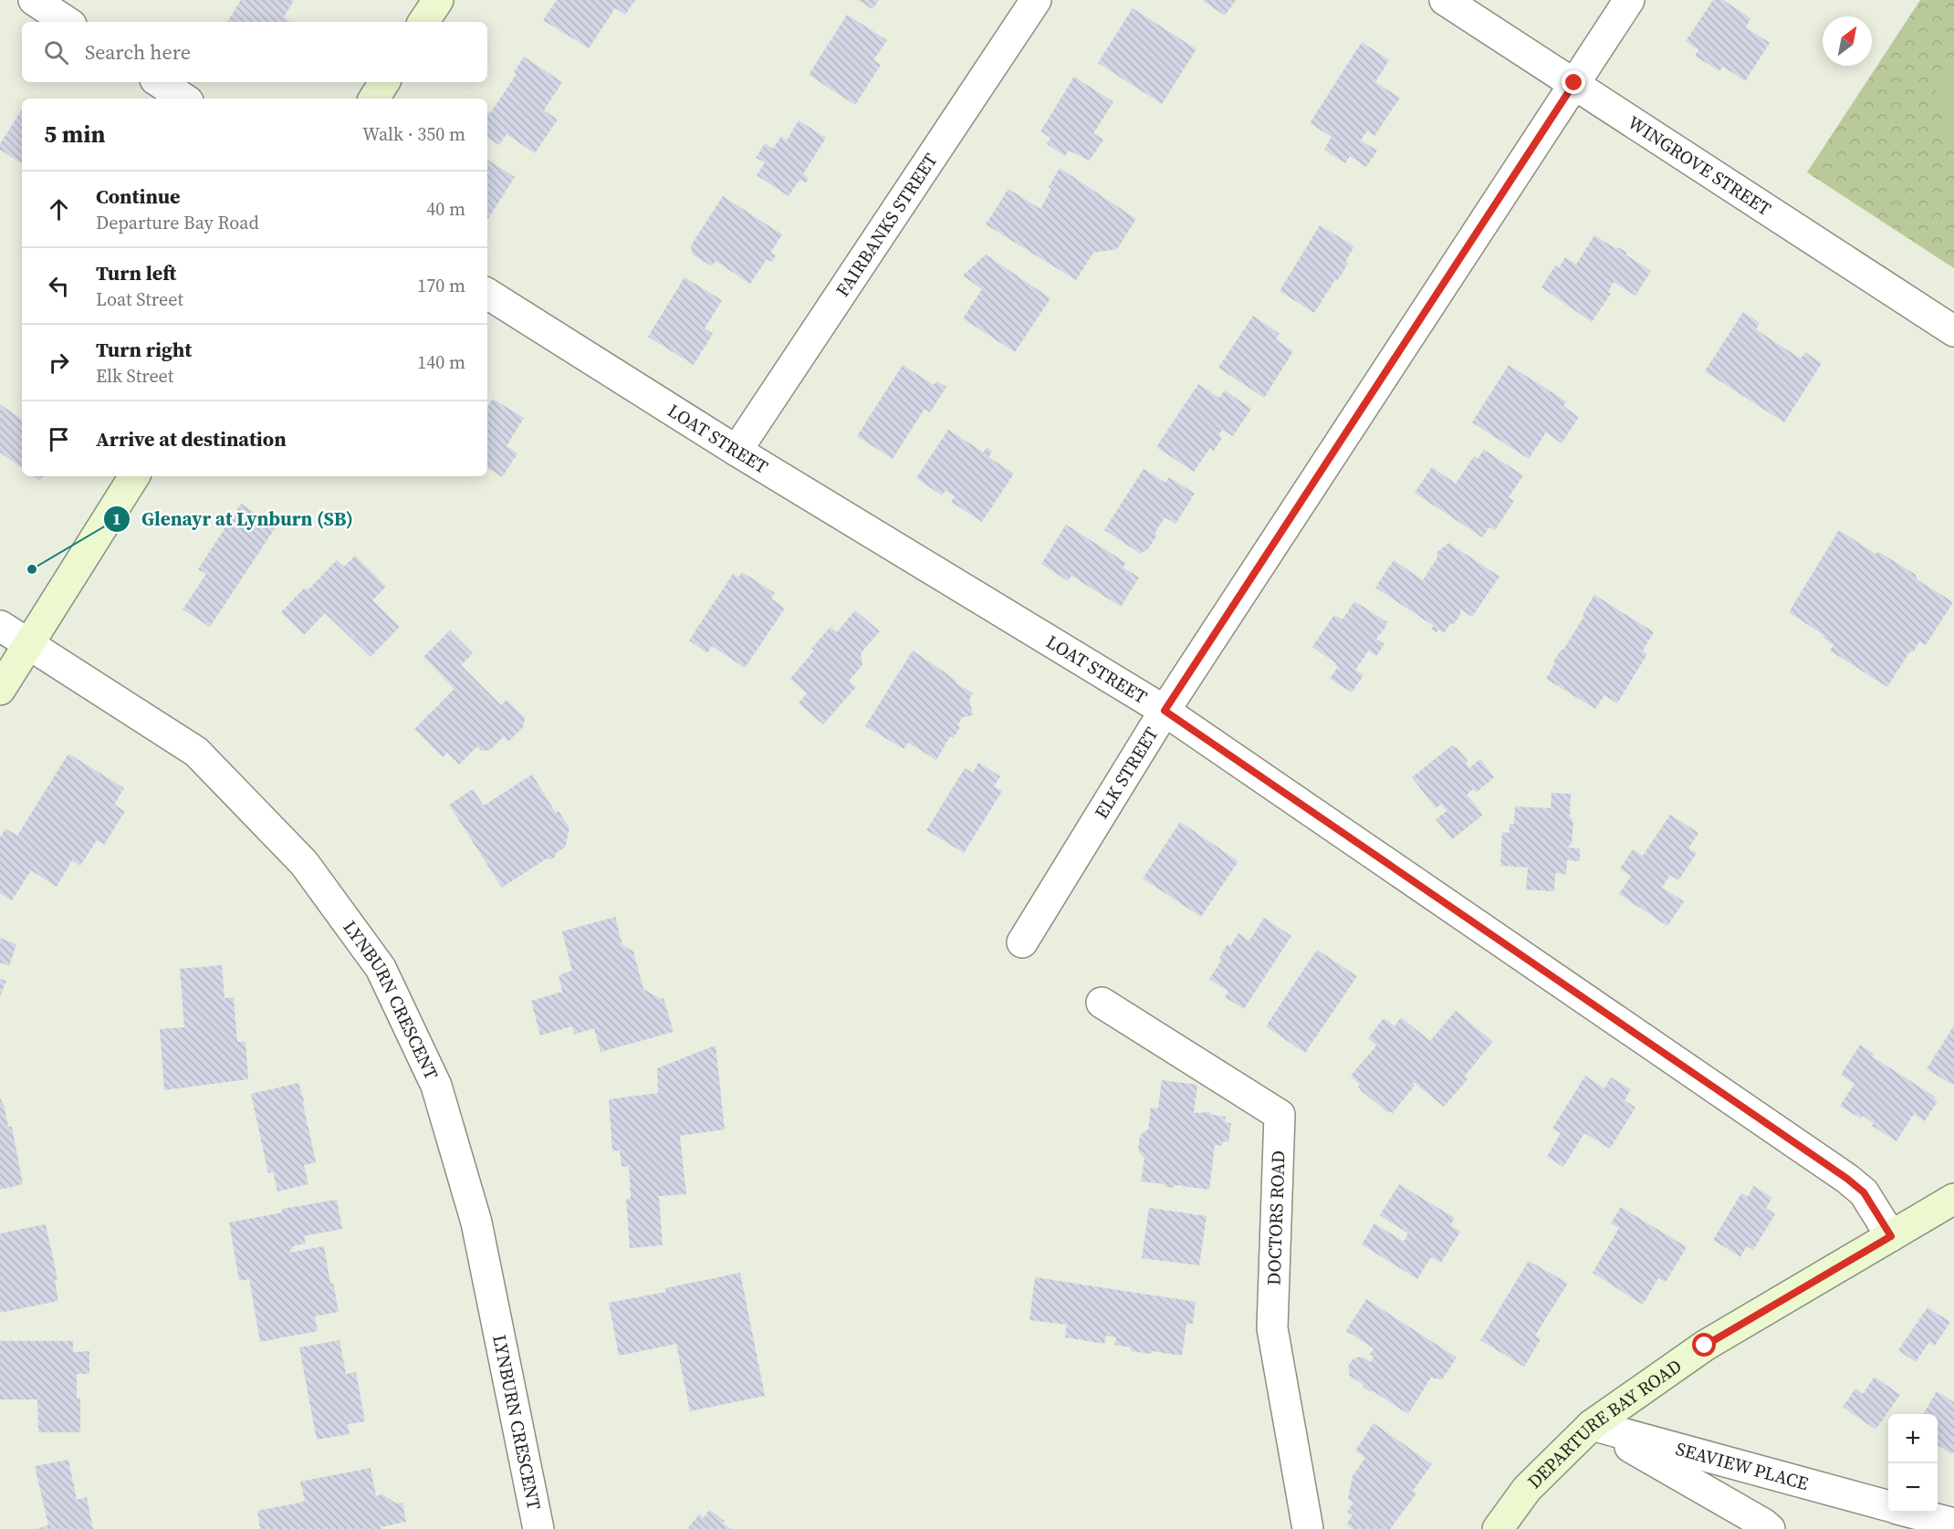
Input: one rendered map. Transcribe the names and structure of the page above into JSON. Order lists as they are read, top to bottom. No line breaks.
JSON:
{"streets":{"main road":["DEPARTURE BAY ROAD"],"street":["WINGROVE STREET","FAIRBANKS STREET","LOAT STREET","ELK STREET","LYNBURN CRESCENT","DOCTORS ROAD","SEAVIEW PLACE"]},"crossings":[["WINGROVE STREET","ELK STREET"],["FAIRBANKS STREET","LOAT STREET"],["LOAT STREET","ELK STREET"],["LOAT STREET","DEPARTURE BAY ROAD"],["DEPARTURE BAY ROAD","SEAVIEW PLACE"]],"places":["Glenayr at Lynburn (SB)"],"north":"top right","page":{"search":"Search here","heading":["5 min","Walk · 350 m"],"list":[["Continue","Departure Bay Road","40 m"],["Turn left","Loat Street","170 m"],["Turn right","Elk Street","140 m"],"Arrive at destination"],"map_buttons":["+","−"]}}
